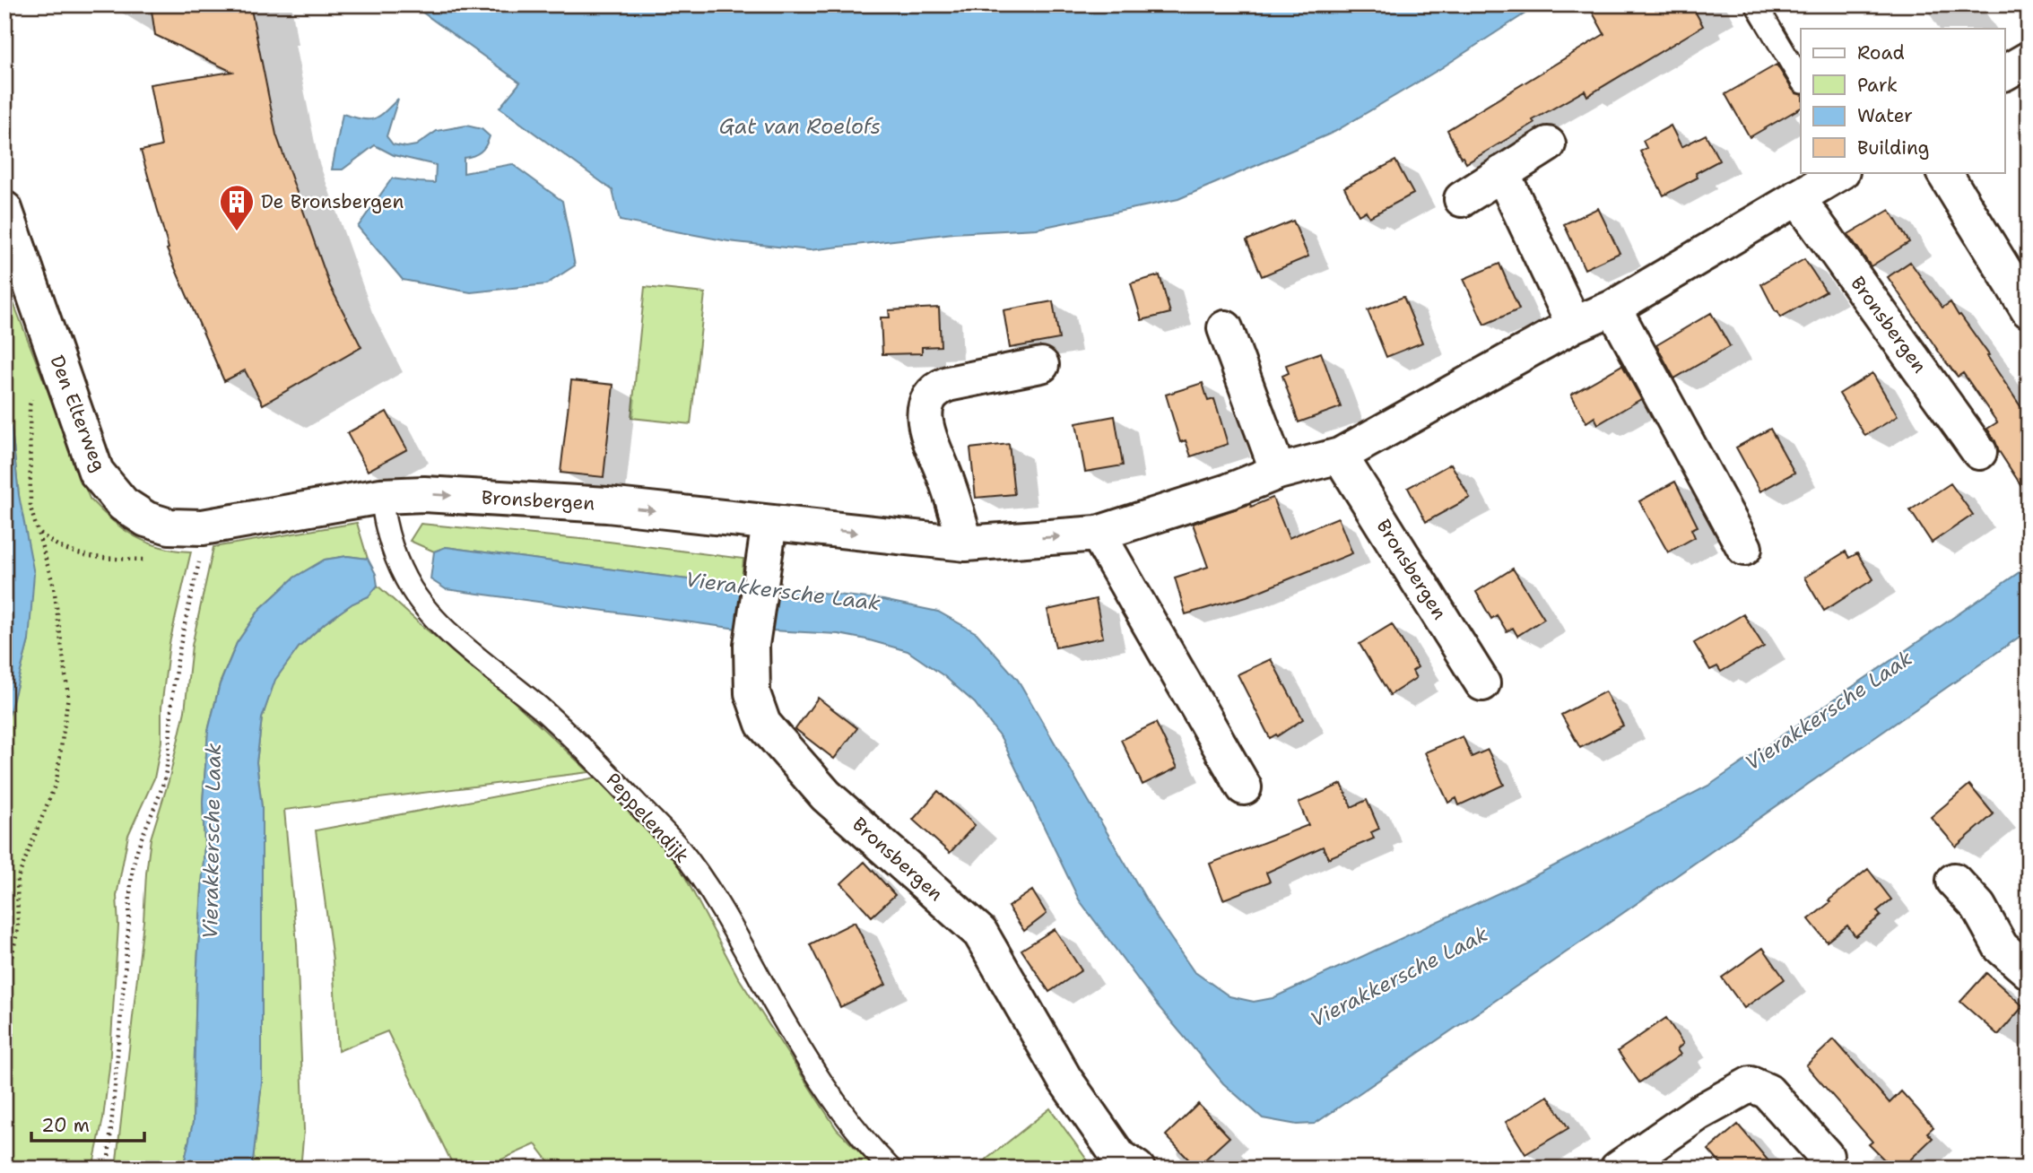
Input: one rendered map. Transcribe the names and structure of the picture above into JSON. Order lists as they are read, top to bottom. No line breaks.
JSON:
{"streets":{"street":["Bronsbergen","Den Elterweg"],"lane":["Peppelendijk"]},"crossings":[["Bronsbergen","Den Elterweg"],["Bronsbergen","Peppelendijk"],["Den Elterweg","Peppelendijk"]],"water":["Gat van Roelofs","Vierakkersche Laak"],"places":{"building":["De Bronsbergen"]},"legend":["Road","Park","Water","Building"],"scale_bar":"20 m"}
